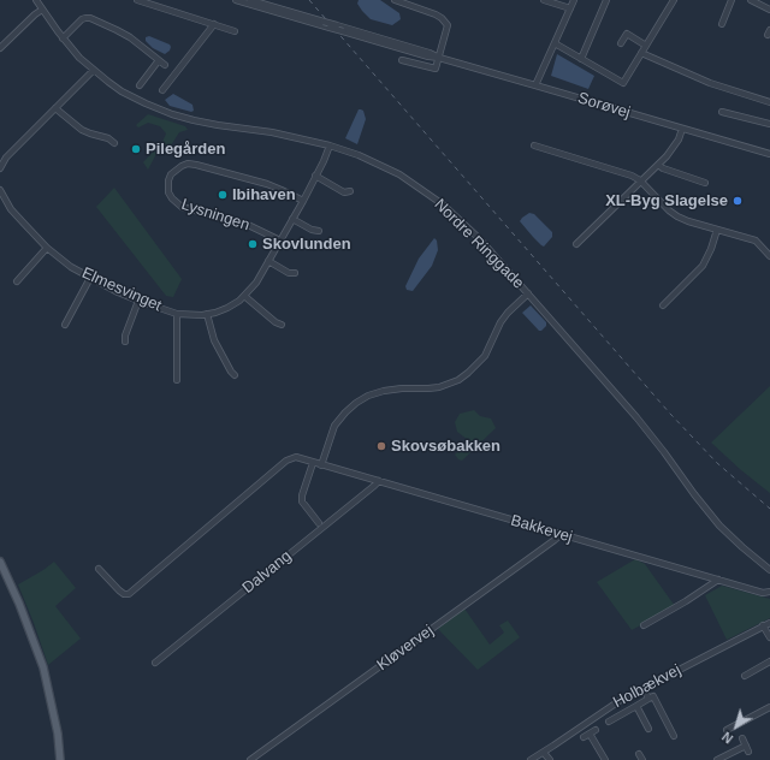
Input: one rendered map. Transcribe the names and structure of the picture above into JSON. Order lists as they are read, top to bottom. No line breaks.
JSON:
{"streets":{"street":["Sorøvej","Lysningen","Nordre Ringgade","Elmesvinget","Bakkevej","Dalvang","Kløvervej","Holbækvej"]},"crossings":[["Lysningen","Elmesvinget"],["Nordre Ringgade","Elmesvinget"],["Bakkevej","Dalvang"],["Bakkevej","Kløvervej"]],"places":["Pilegården","Ibihaven","XL-Byg Slagelse","Skovlunden","Skovsøbakken"],"north":"bottom left"}
